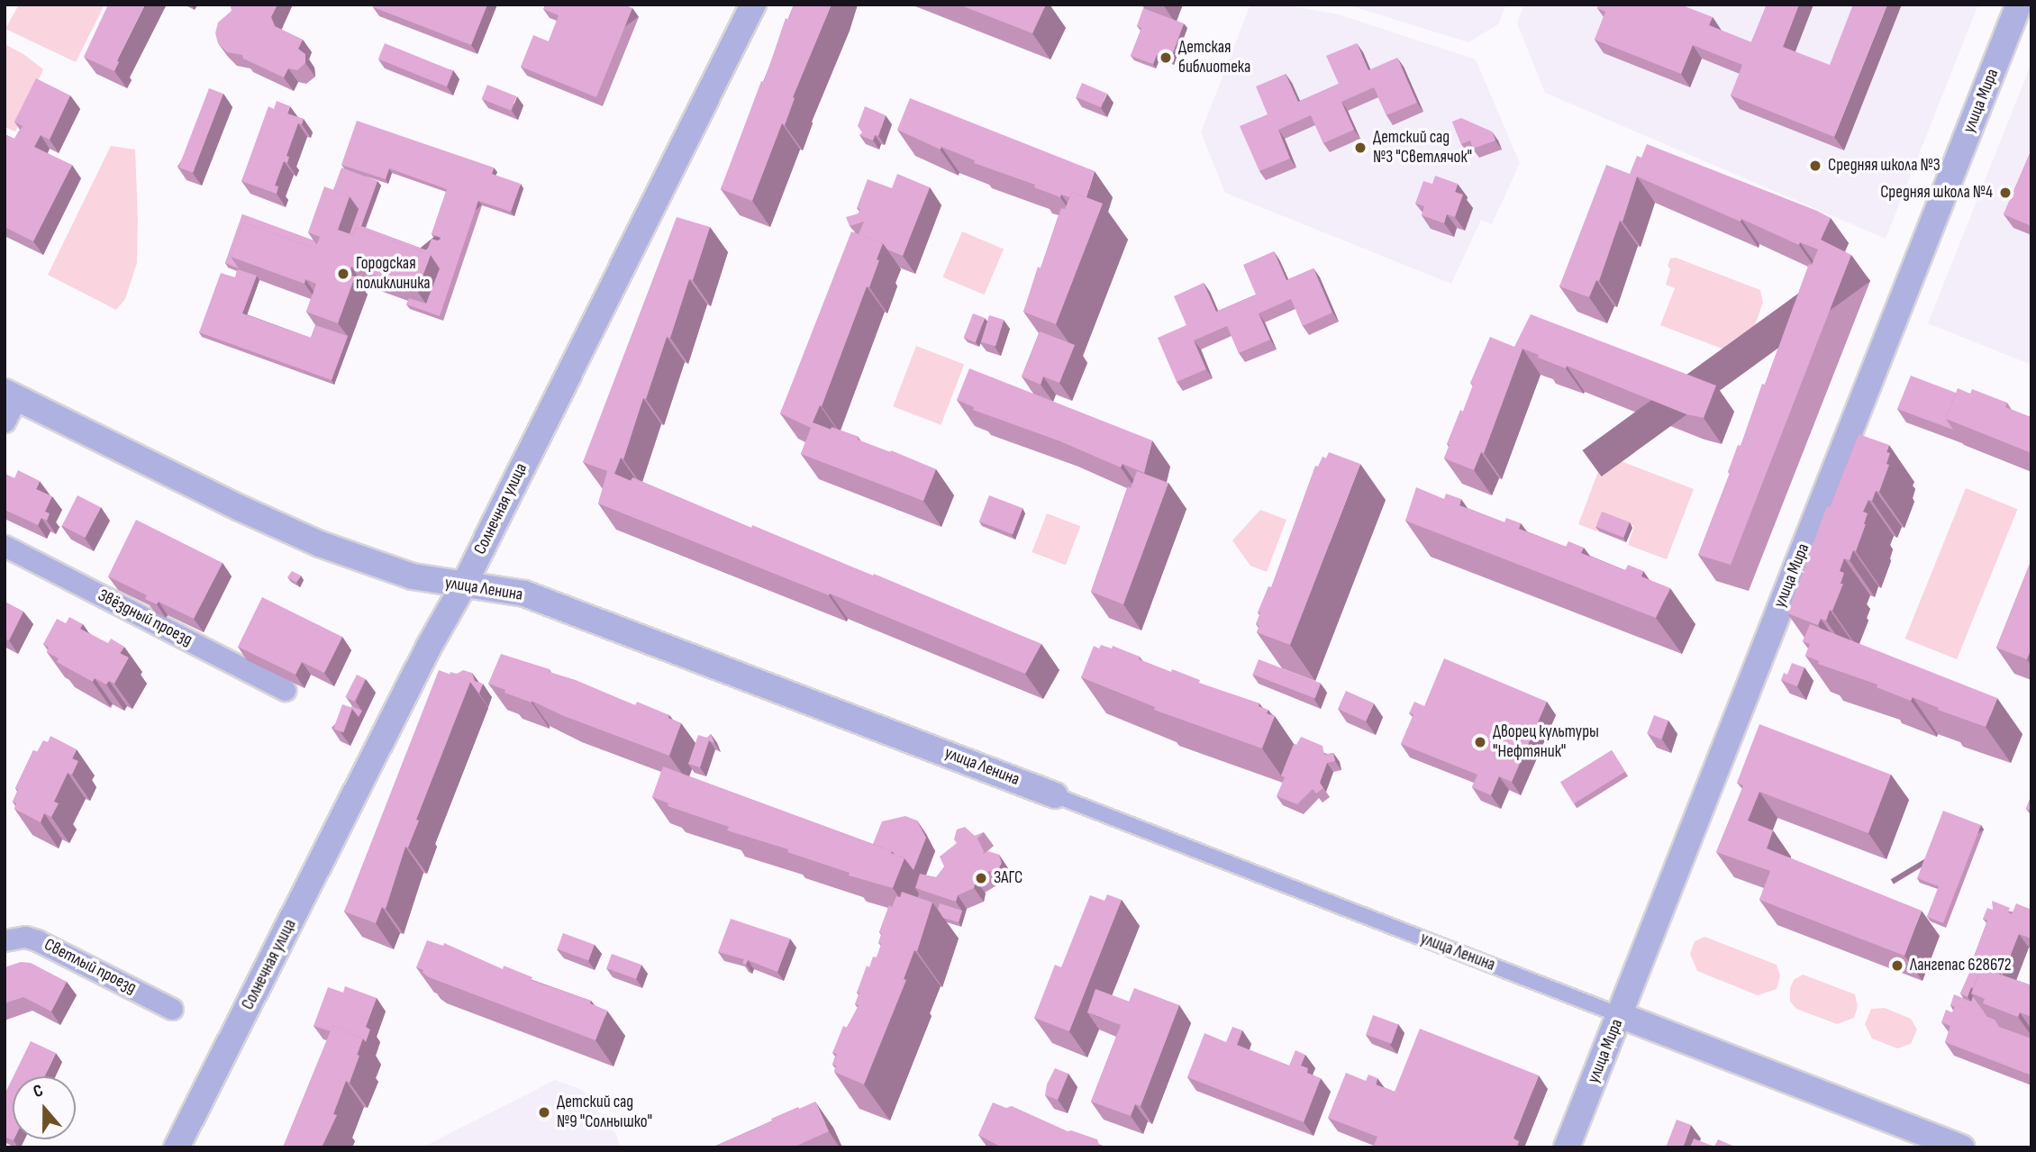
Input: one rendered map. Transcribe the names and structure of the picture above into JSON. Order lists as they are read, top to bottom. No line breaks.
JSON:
{"streets":{"street":["улица Мира","Солнечная улица","улица Ленина","Звёздный проезд","Светлый проезд"]},"crossings":[["улица Мира","улица Ленина"],["Солнечная улица","улица Ленина"]],"places":["Детская библиотека","Детский сад №3 \"Светлячок\"","Средняя школа №3","Средняя школа №4","Городская поликлиника","Дворец культуры \"Нефтяник\"","ЗАГС","Лангепас 628672","Детский сад №9 \"Солнышко\""],"north":"top"}
